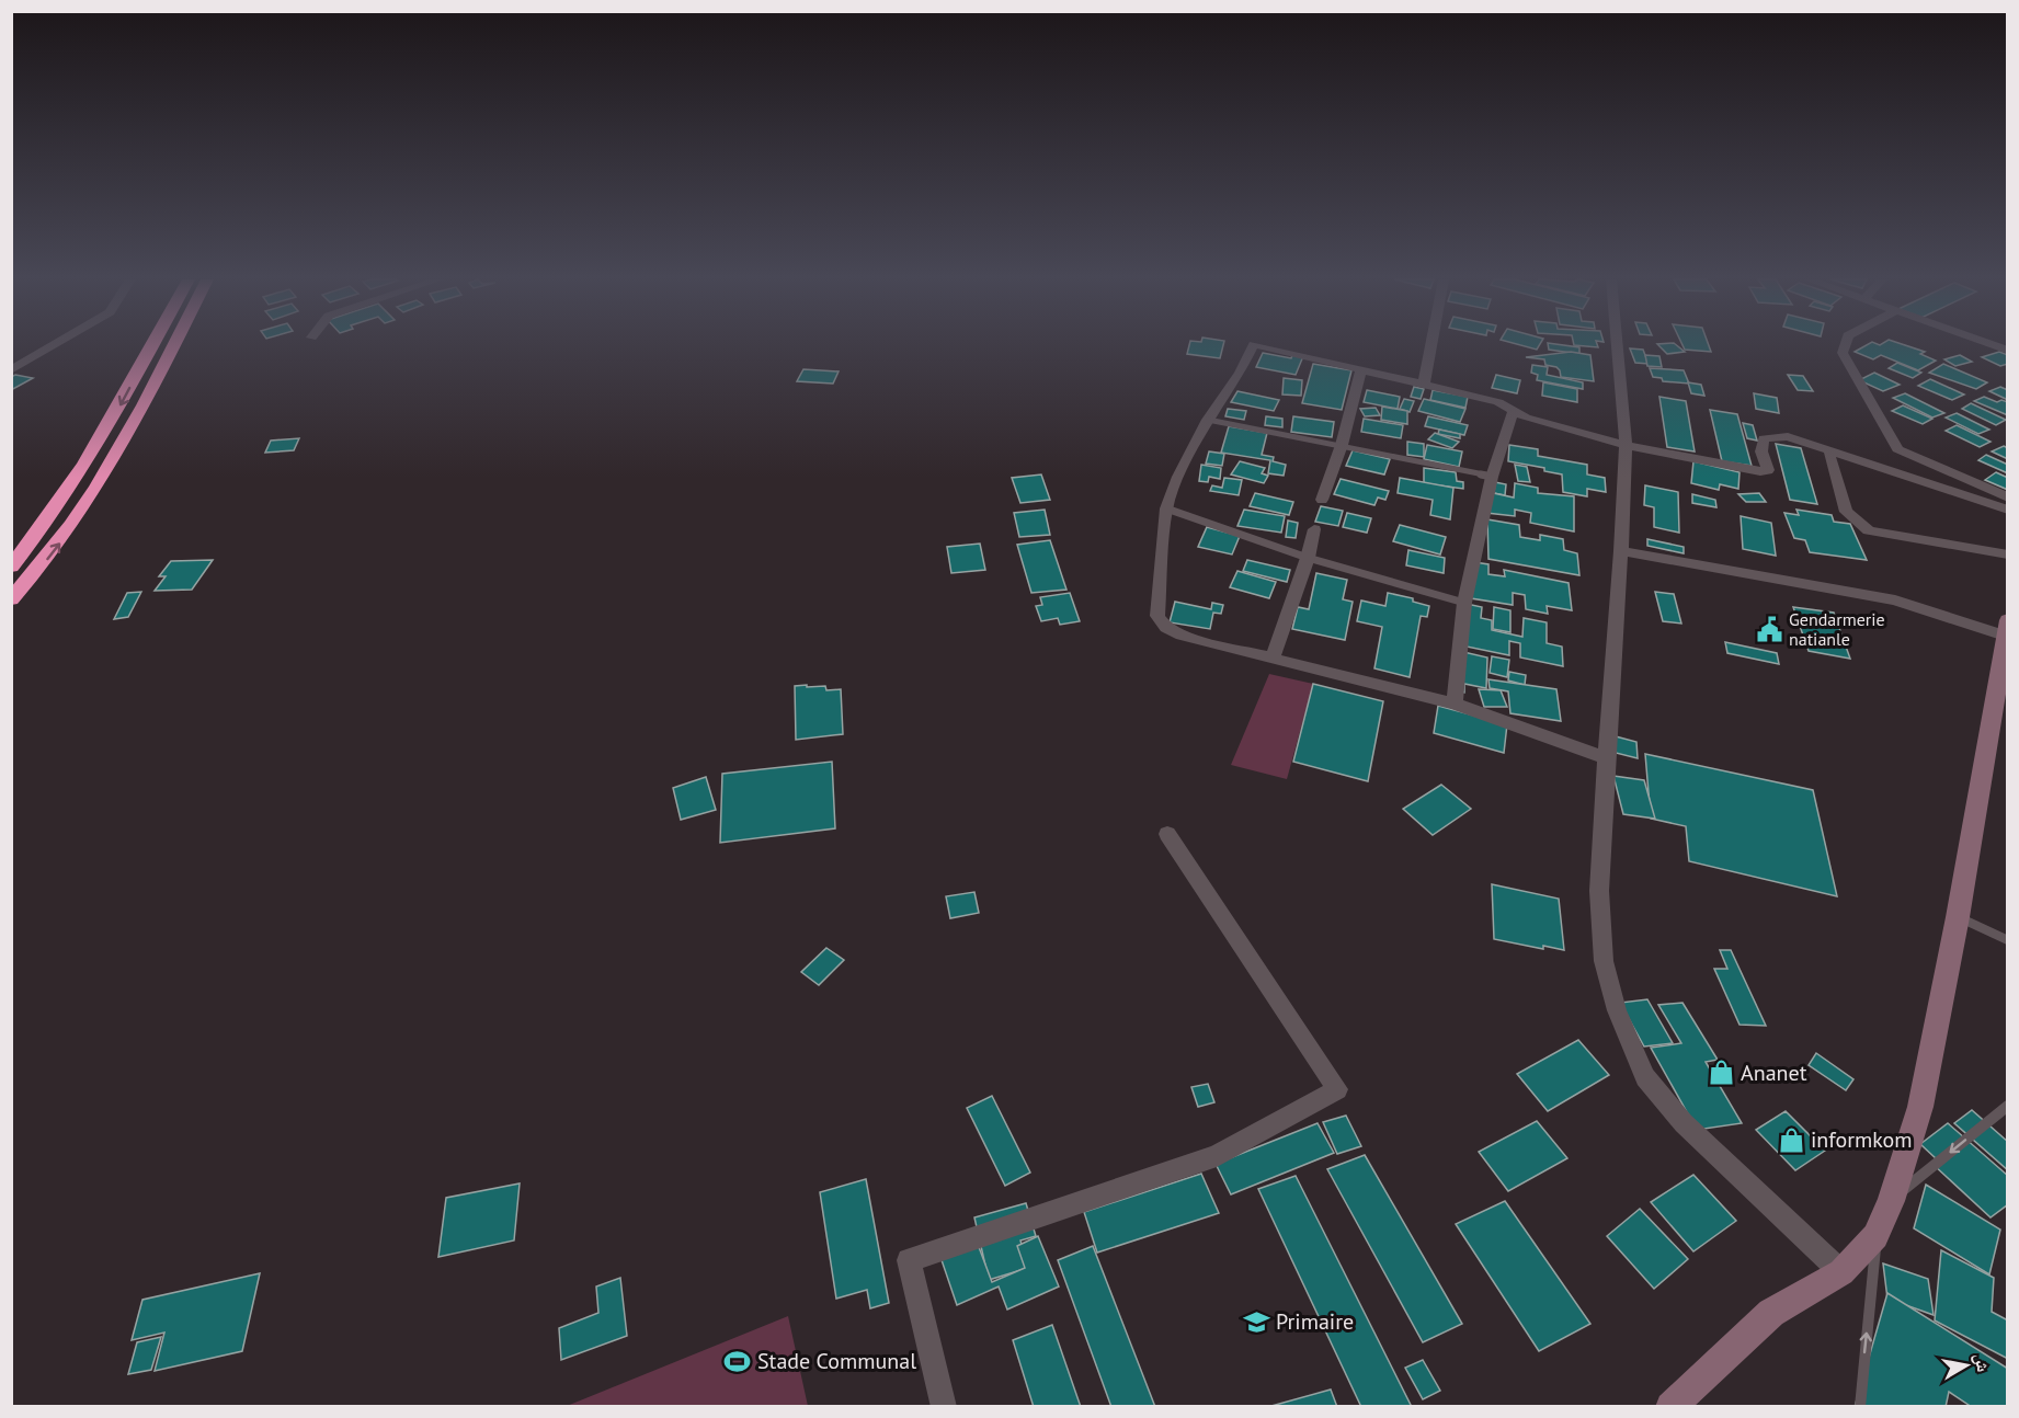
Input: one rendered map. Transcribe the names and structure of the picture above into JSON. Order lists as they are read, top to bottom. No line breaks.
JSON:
{"places":{"public building":["Gendarmerie natianle"],"shop":["Ananet","informkom"],"school or university":["Primaire"],"sports":["Stade Communal"]},"north":"right"}
